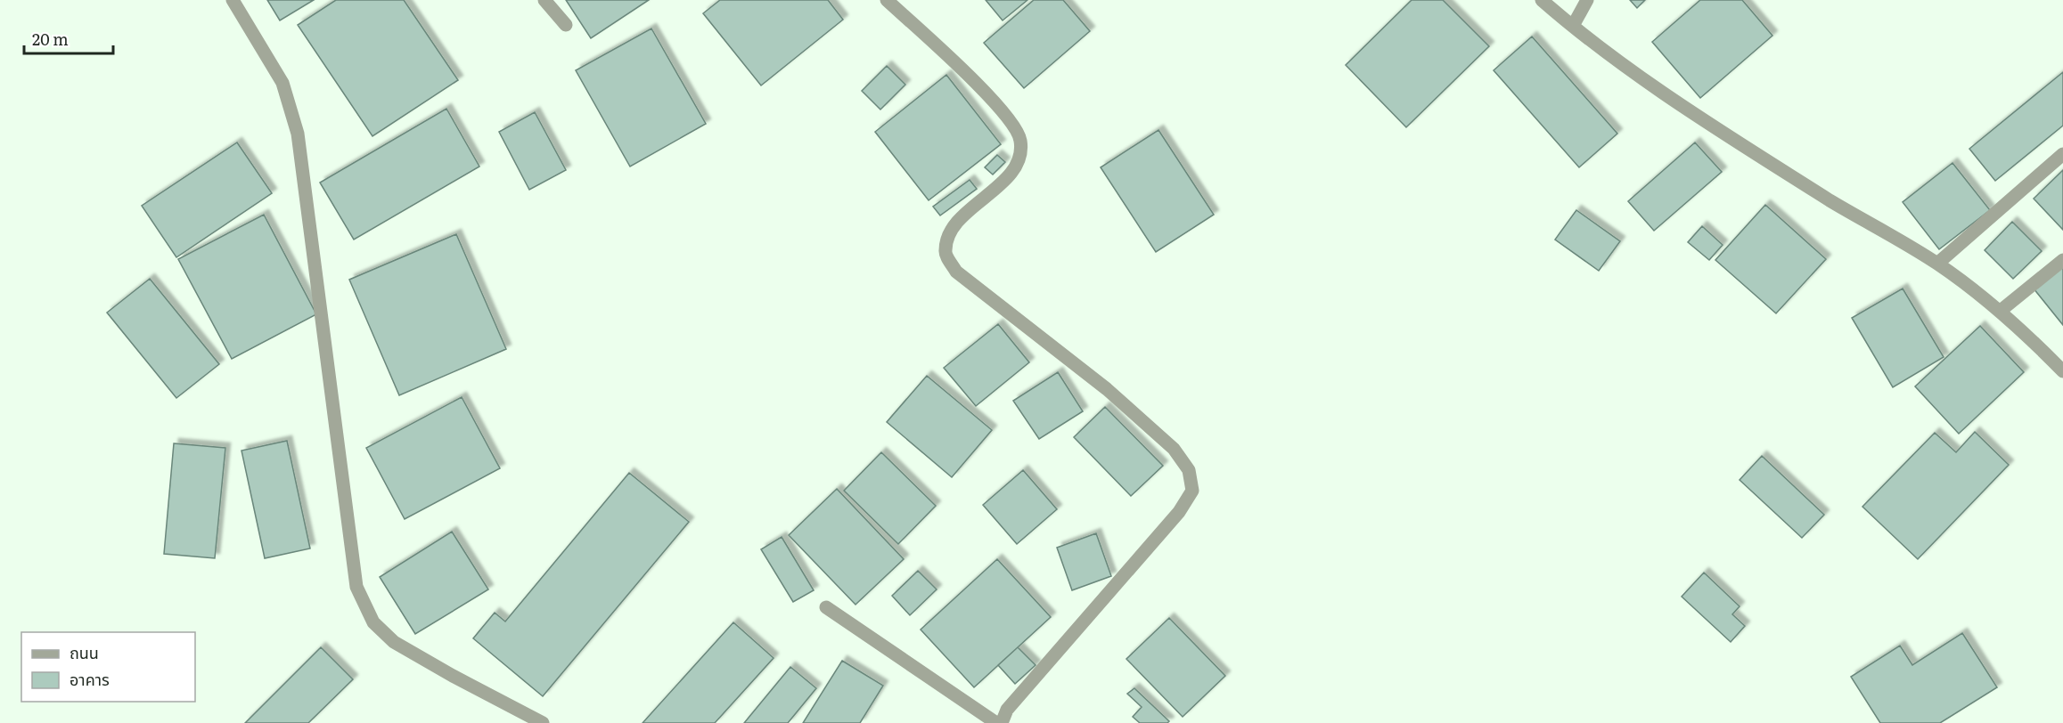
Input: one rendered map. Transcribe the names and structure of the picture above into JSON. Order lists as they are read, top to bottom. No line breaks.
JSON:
{"legend":["ถนน","อาคาร"],"scale_bar":"20 m"}
